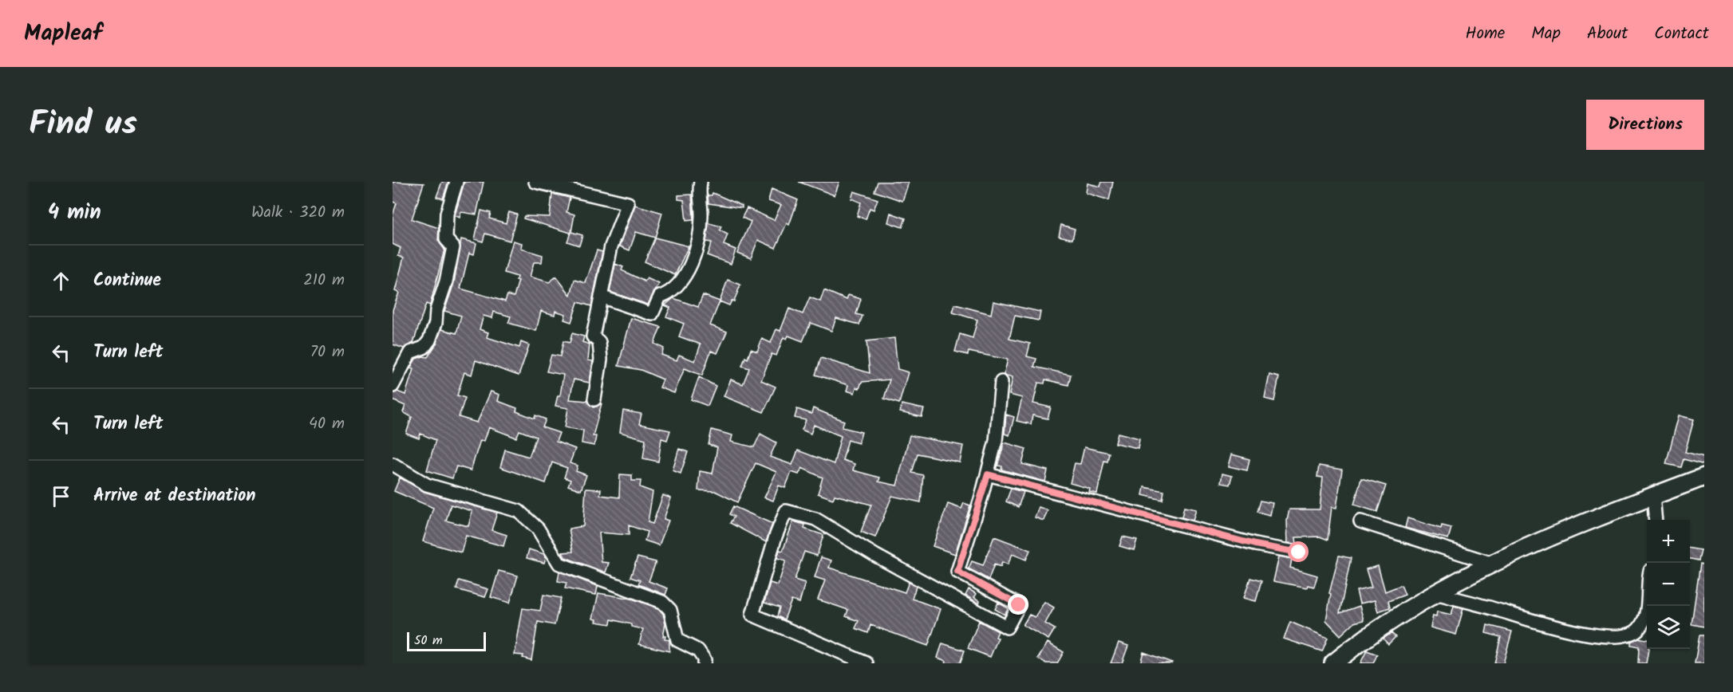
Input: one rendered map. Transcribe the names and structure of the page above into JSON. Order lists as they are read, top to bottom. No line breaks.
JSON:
{"scale_bar":"50 m","page":{"header":"Mapleaf","nav":["Home","Map","About","Contact"],"title":"Find us","buttons":"Directions","heading":["4 min","Walk · 320 m"],"list":[["Continue","210 m"],["Turn left","70 m"],["Turn left","40 m"],"Arrive at destination"],"map_buttons":["+","−"],"scale":"50 m"}}
